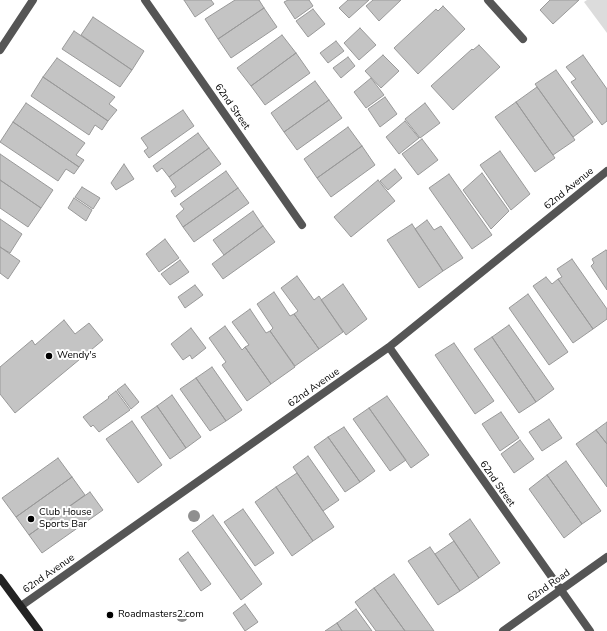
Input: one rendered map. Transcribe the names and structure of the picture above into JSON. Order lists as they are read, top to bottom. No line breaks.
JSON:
{"streets":{"street":["62nd Street","62nd Avenue","62nd Road"]},"crossings":[["62nd Street","62nd Avenue"],["62nd Street","62nd Road"]],"places":["Wendy's","Club House Sports Bar","Roadmasters2.com"]}
